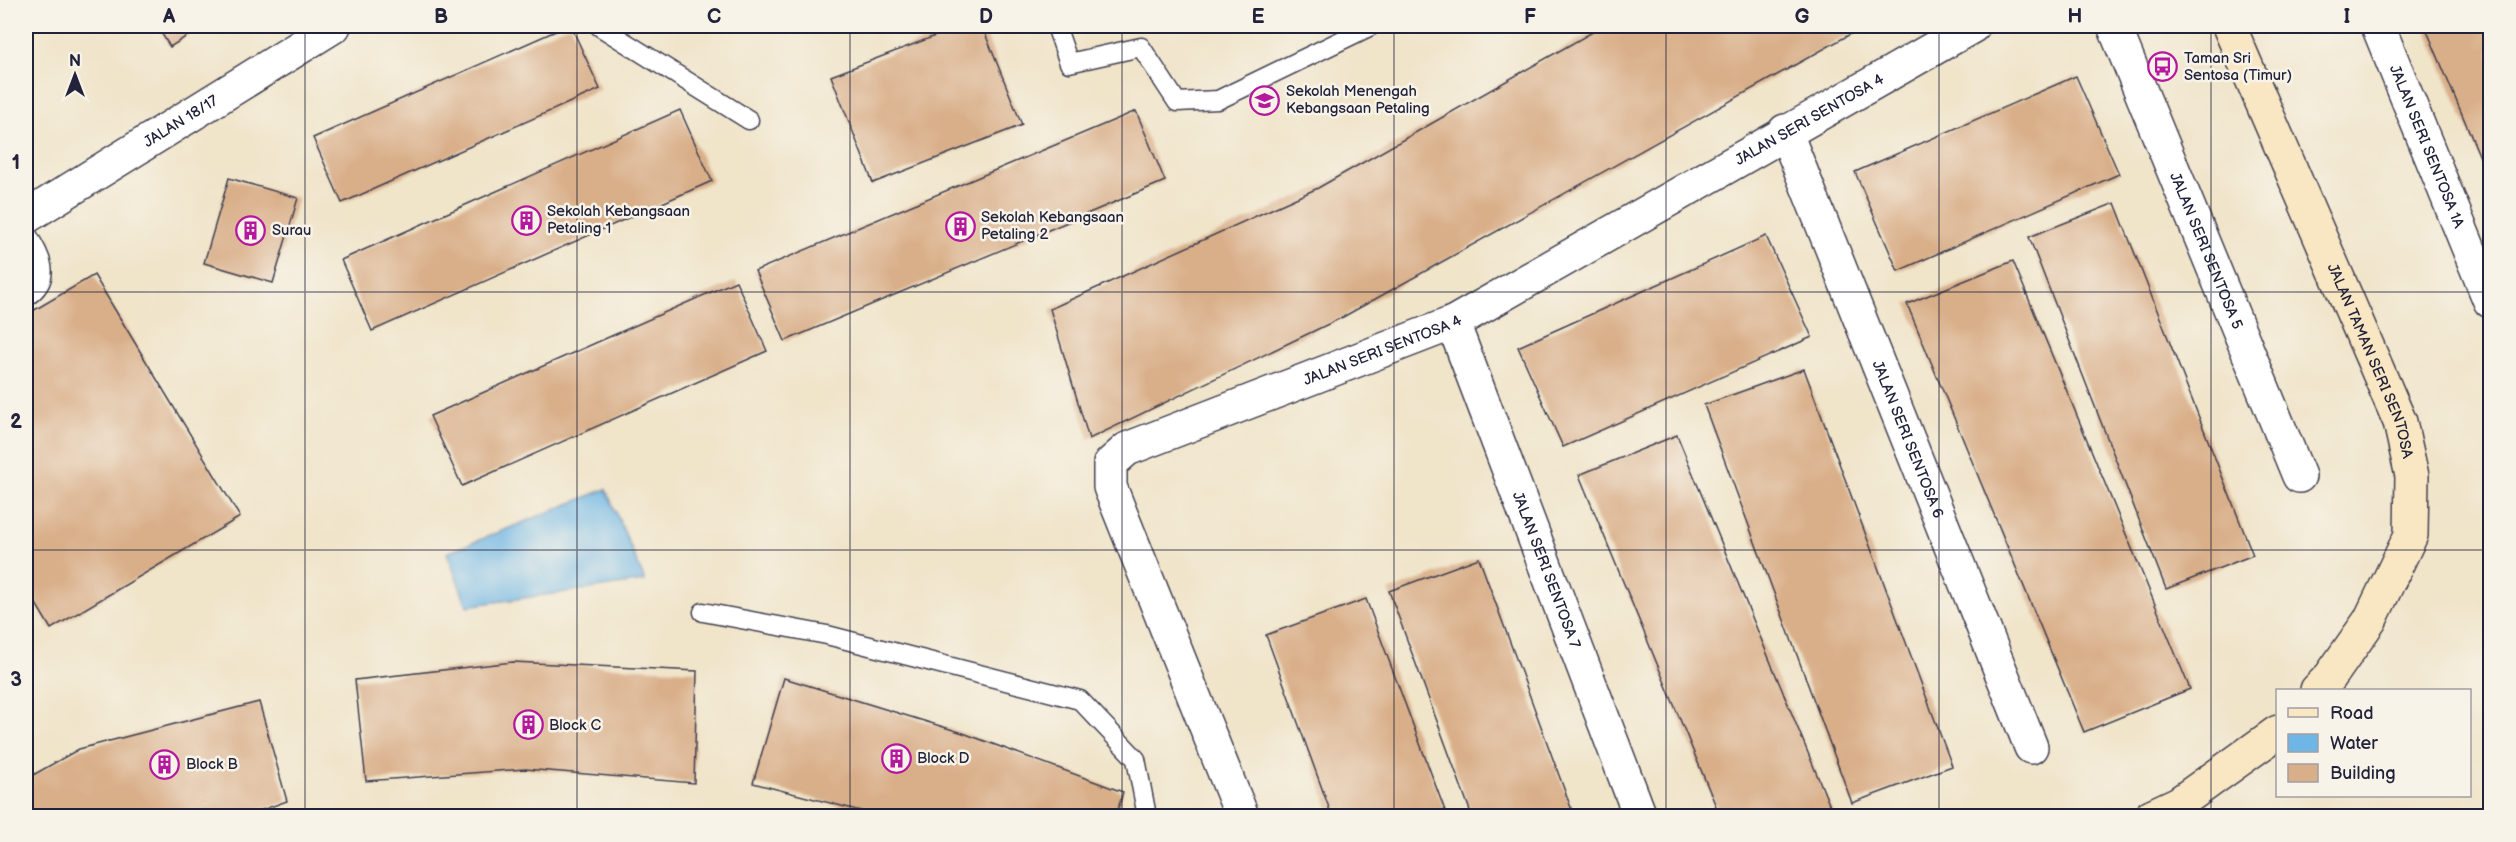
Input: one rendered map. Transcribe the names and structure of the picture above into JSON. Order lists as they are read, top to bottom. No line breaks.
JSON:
{"streets":{"main road":["JALAN TAMAN SERI SENTOSA"],"street":["JALAN SERI SENTOSA 4","JALAN 18/17","JALAN SERI SENTOSA 1A","JALAN SERI SENTOSA 5","JALAN SERI SENTOSA 6","JALAN SERI SENTOSA 7"]},"crossings":[["JALAN SERI SENTOSA 4","JALAN SERI SENTOSA 6"],["JALAN SERI SENTOSA 4","JALAN SERI SENTOSA 7"]],"places":{"bus stop":["Taman Sri Sentosa (Timur)"],"school or university":["Sekolah Menengah Kebangsaan Petaling"],"building":["Sekolah Kebangsaan Petaling 1","Sekolah Kebangsaan Petaling 2","Surau","Block C","Block D","Block B"]},"legend":["Road","Water","Building"],"north":"top","grid":{"columns":["A","B","C","D","E","F","G","H","I"],"rows":["1","2","3"]}}
